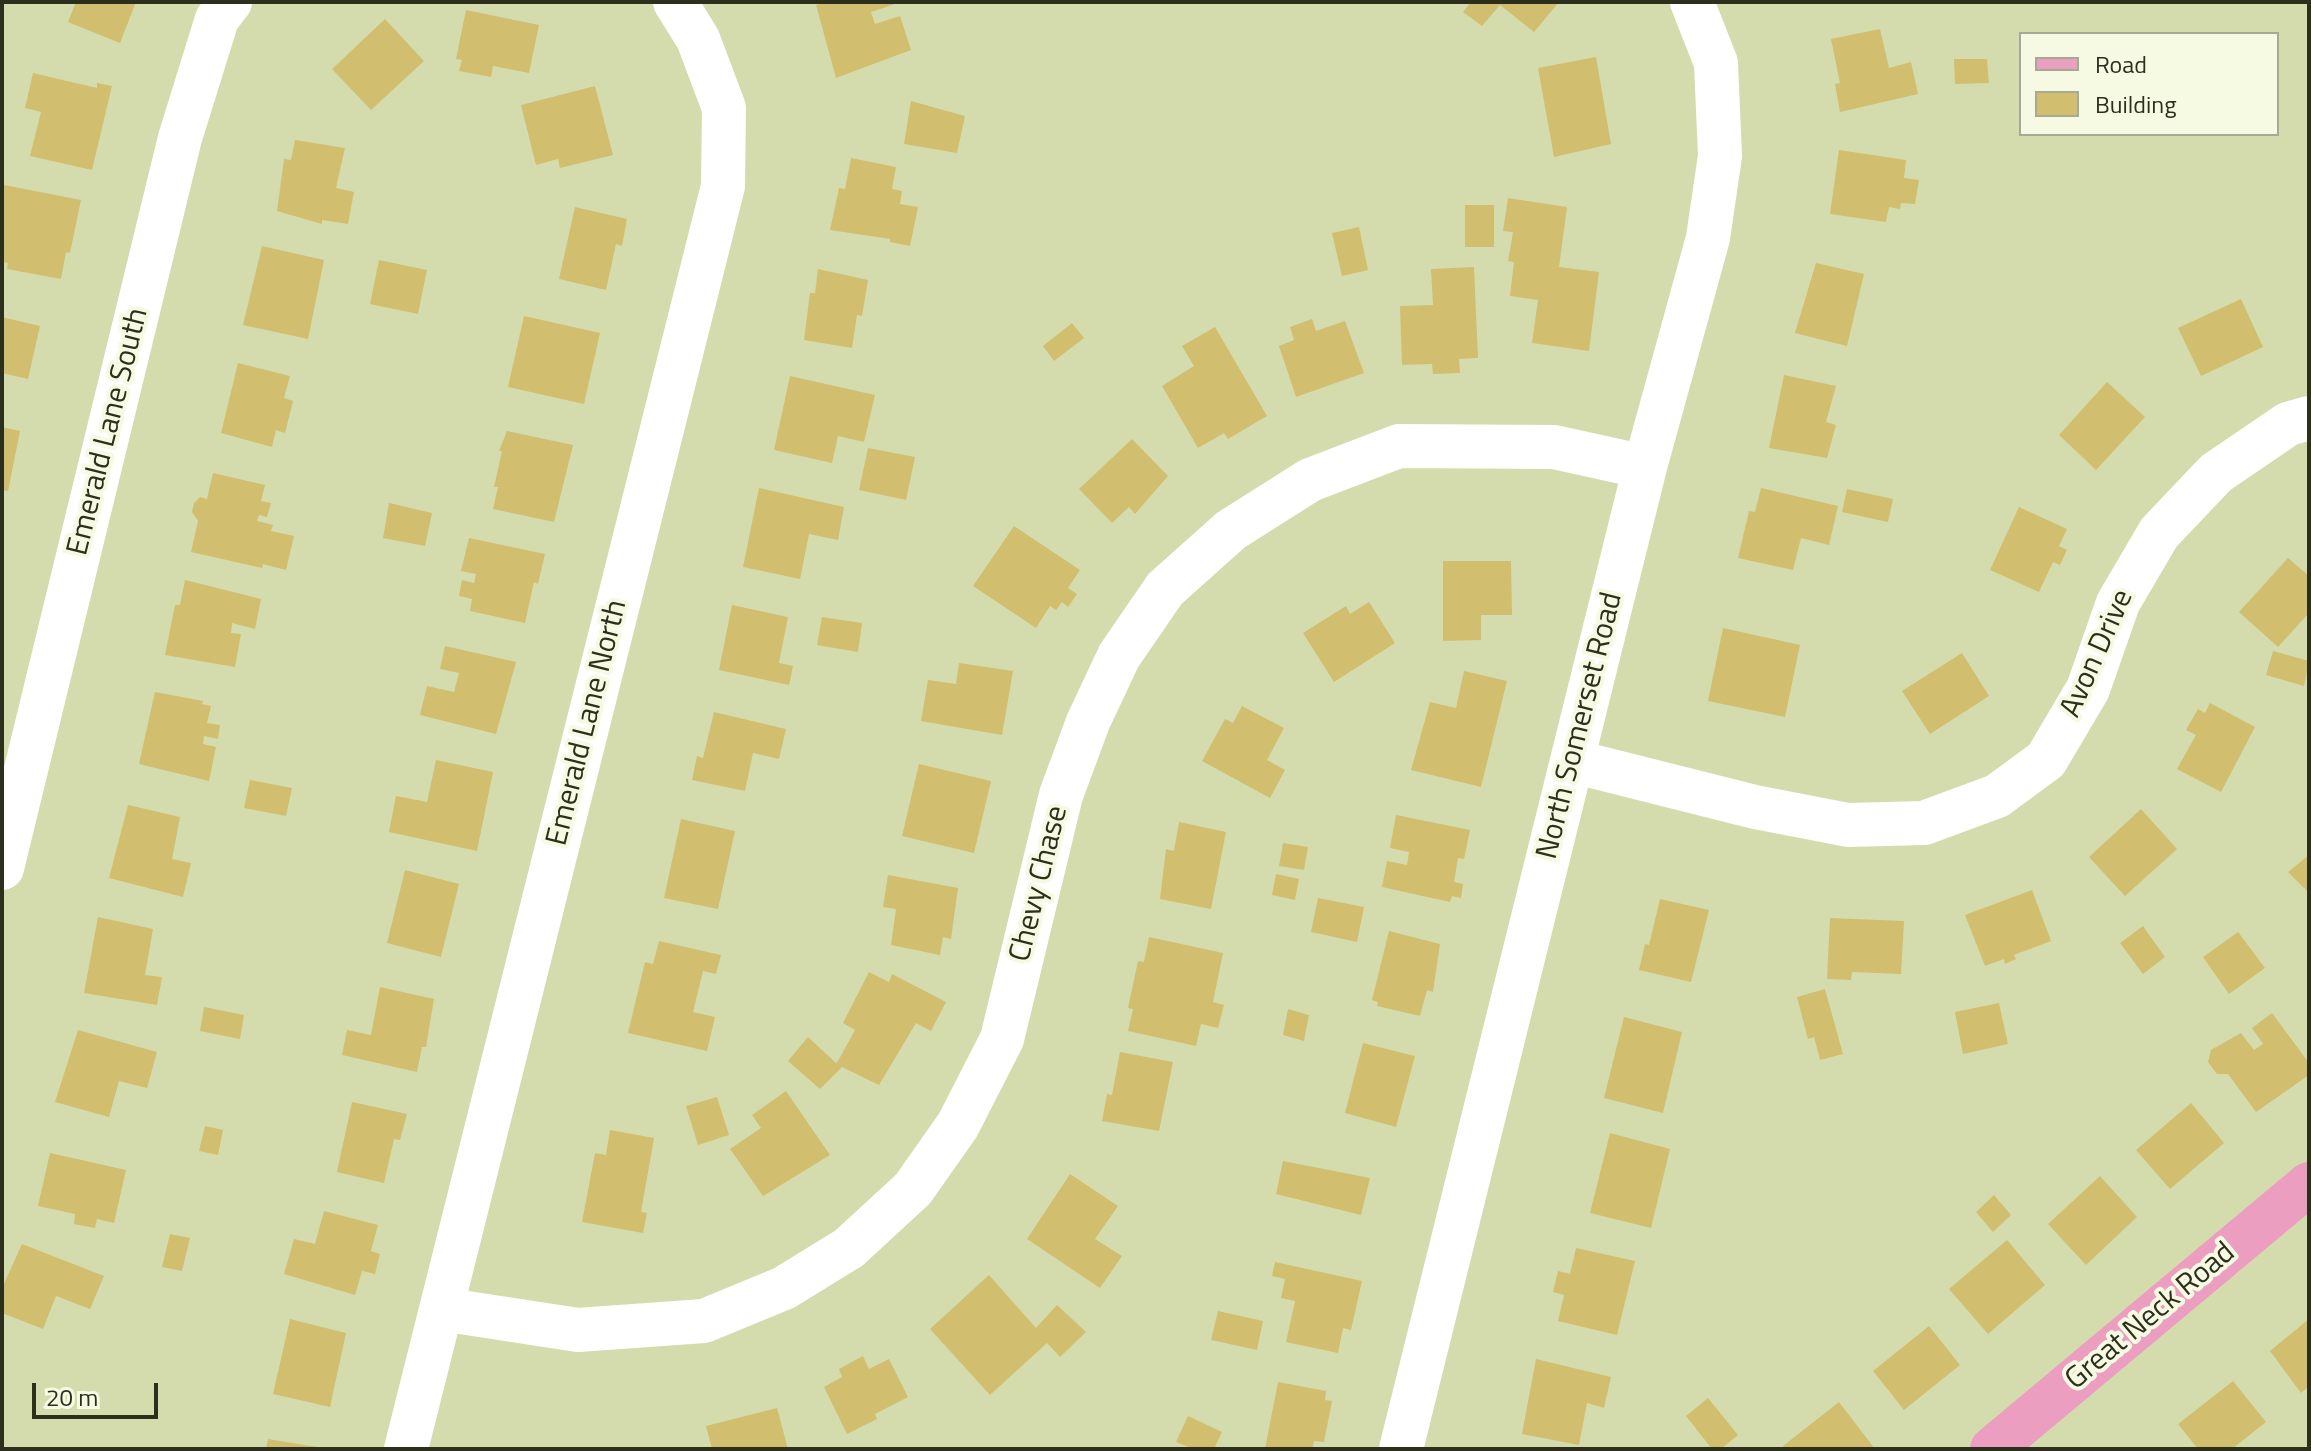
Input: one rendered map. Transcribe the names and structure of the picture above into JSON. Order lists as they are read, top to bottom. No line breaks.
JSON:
{"streets":{"main road":["Great Neck Road"],"street":["Emerald Lane South","Avon Drive","Emerald Lane North","North Somerset Road","Chevy Chase"]},"crossings":[["Avon Drive","North Somerset Road"],["Emerald Lane North","Chevy Chase"],["North Somerset Road","Chevy Chase"]],"legend":["Road","Building"],"scale_bar":"20 m"}
